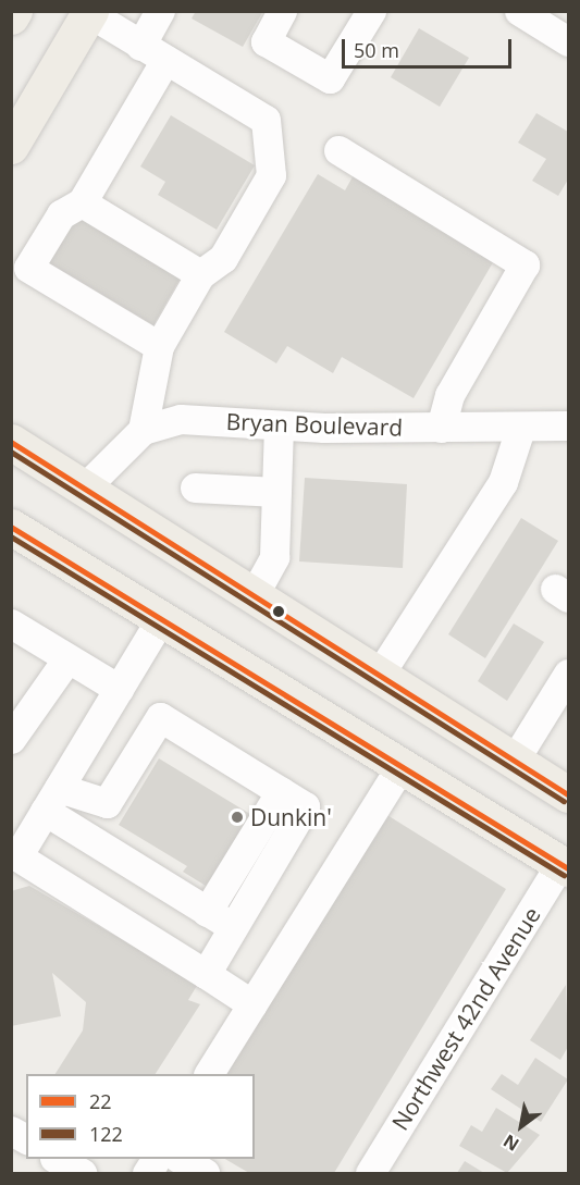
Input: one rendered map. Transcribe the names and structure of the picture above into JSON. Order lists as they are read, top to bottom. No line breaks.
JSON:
{"streets":{"street":["Bryan Boulevard","Northwest 42nd Avenue"]},"places":["Dunkin'"],"lines":["transit line 22","transit line 122"],"legend":["22","122"],"scale_bar":"50 m","north":"bottom left"}
